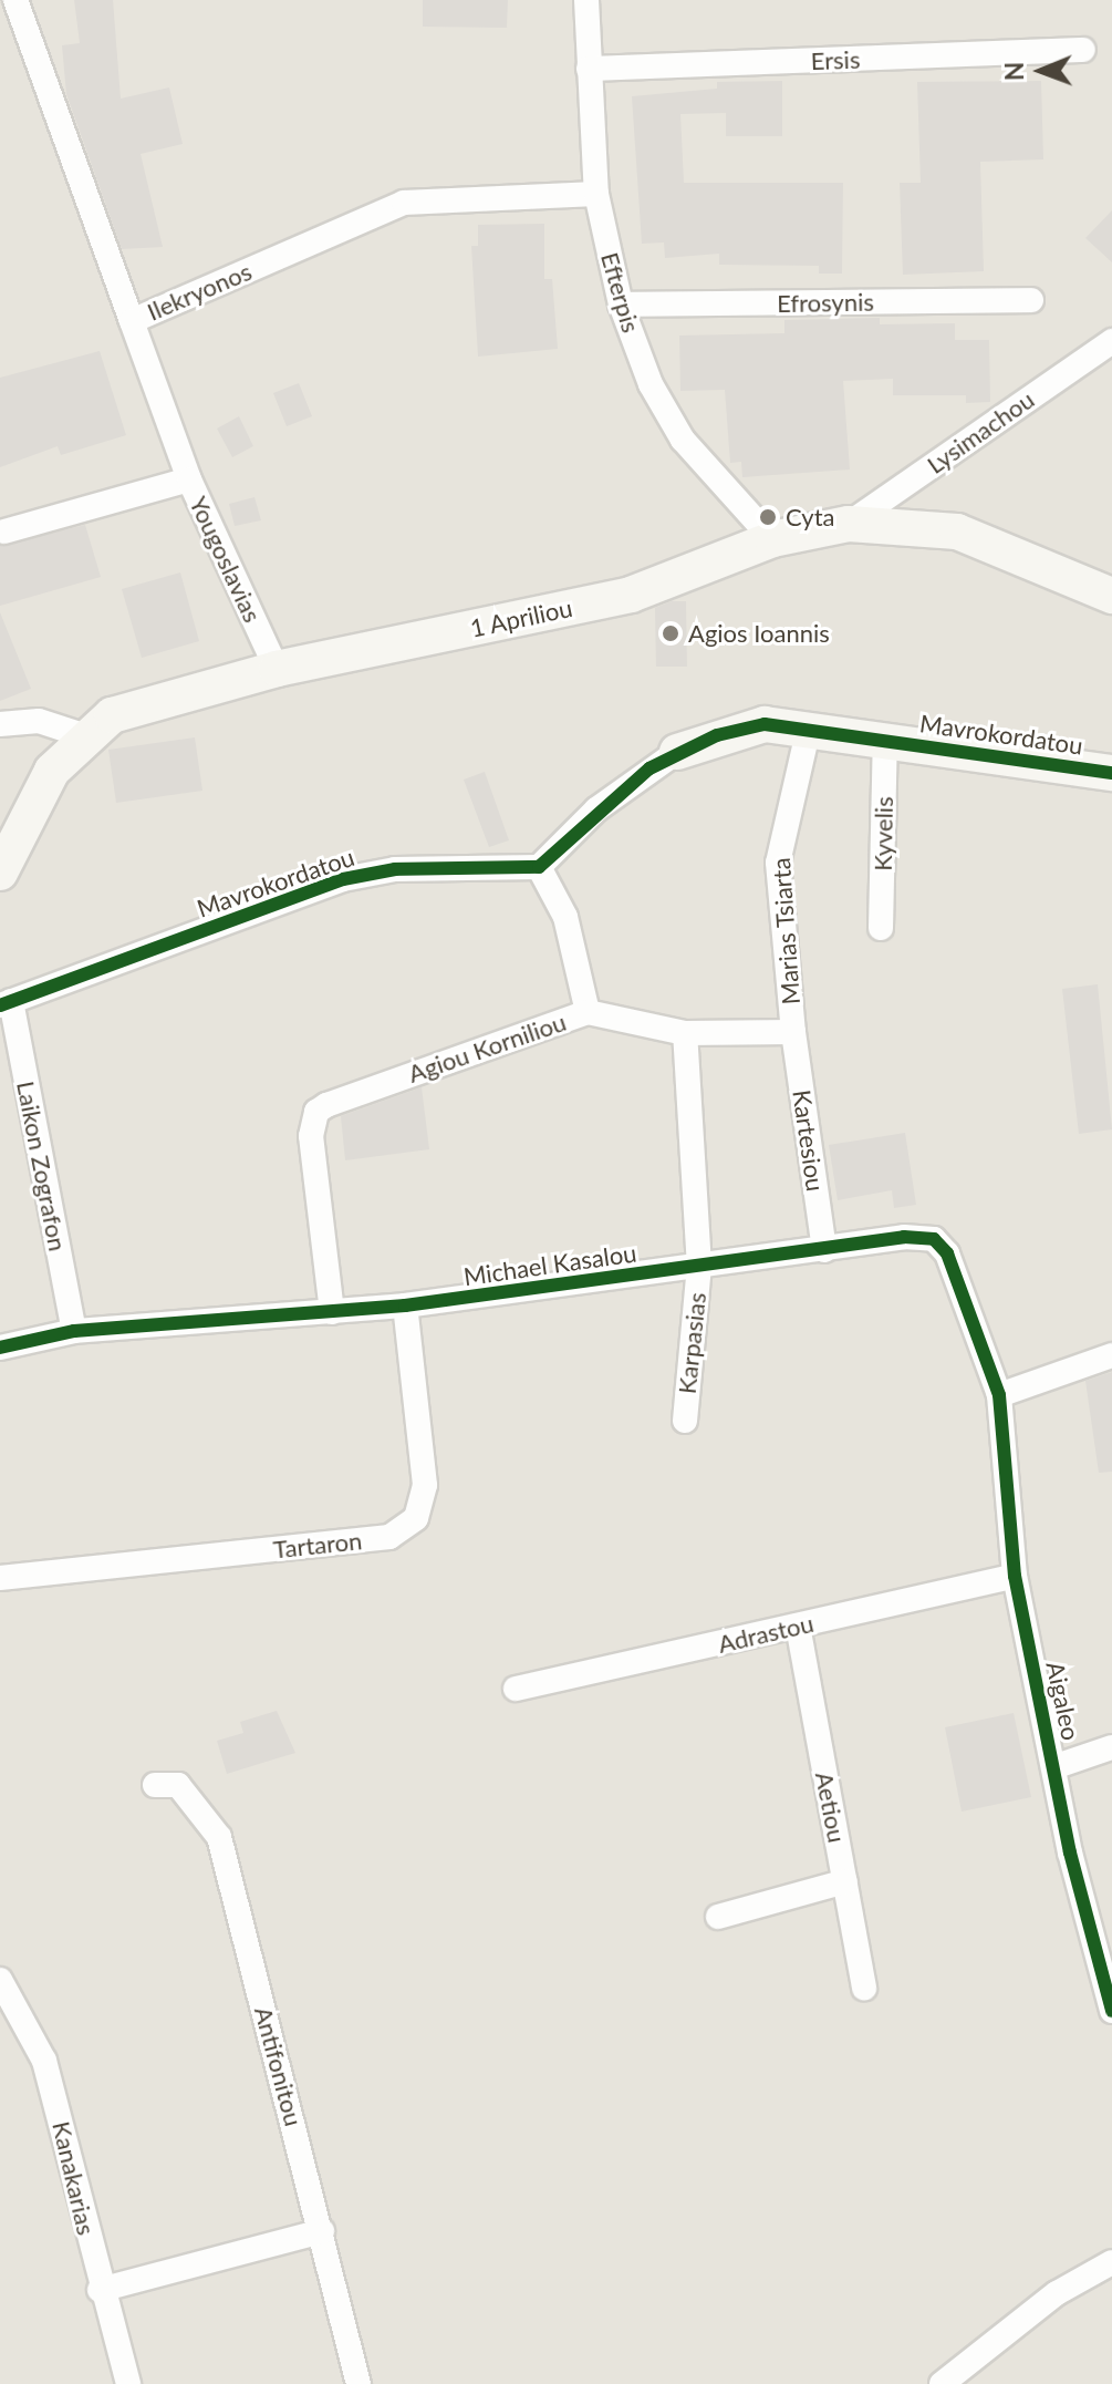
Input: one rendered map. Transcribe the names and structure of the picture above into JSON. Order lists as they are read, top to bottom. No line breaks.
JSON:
{"streets":{"main road":["1 Apriliou","Mavrokordatou"],"street":["Ersis","Ilekryonos","Efterpis","Efrosynis","Lysimachou","Yougoslavias","Kyvelis","Marias Tsiarta","Agiou Korniliou","Kartesiou","Laikon Zografon","Michael Kasalou","Karpasias","Tartaron","Adrastou","Aigaleo","Aetiou","Antifonitou","Kanakarias"]},"crossings":[["Ersis","Efterpis"],["Ilekryonos","Efterpis"],["Efterpis","Efrosynis"],["Efterpis","1 Apriliou"],["Lysimachou","1 Apriliou"],["Yougoslavias","1 Apriliou"],["Mavrokordatou","Kyvelis"],["Mavrokordatou","Marias Tsiarta"],["Mavrokordatou","Laikon Zografon"],["Marias Tsiarta","Agiou Korniliou"],["Marias Tsiarta","Kartesiou"],["Agiou Korniliou","Kartesiou"],["Agiou Korniliou","Michael Kasalou"],["Agiou Korniliou","Karpasias"],["Kartesiou","Michael Kasalou"],["Laikon Zografon","Michael Kasalou"],["Michael Kasalou","Karpasias"],["Michael Kasalou","Tartaron"],["Michael Kasalou","Aigaleo"],["Adrastou","Aigaleo"],["Adrastou","Aetiou"]],"places":["Cyta","Agios Ioannis"],"north":"left"}
